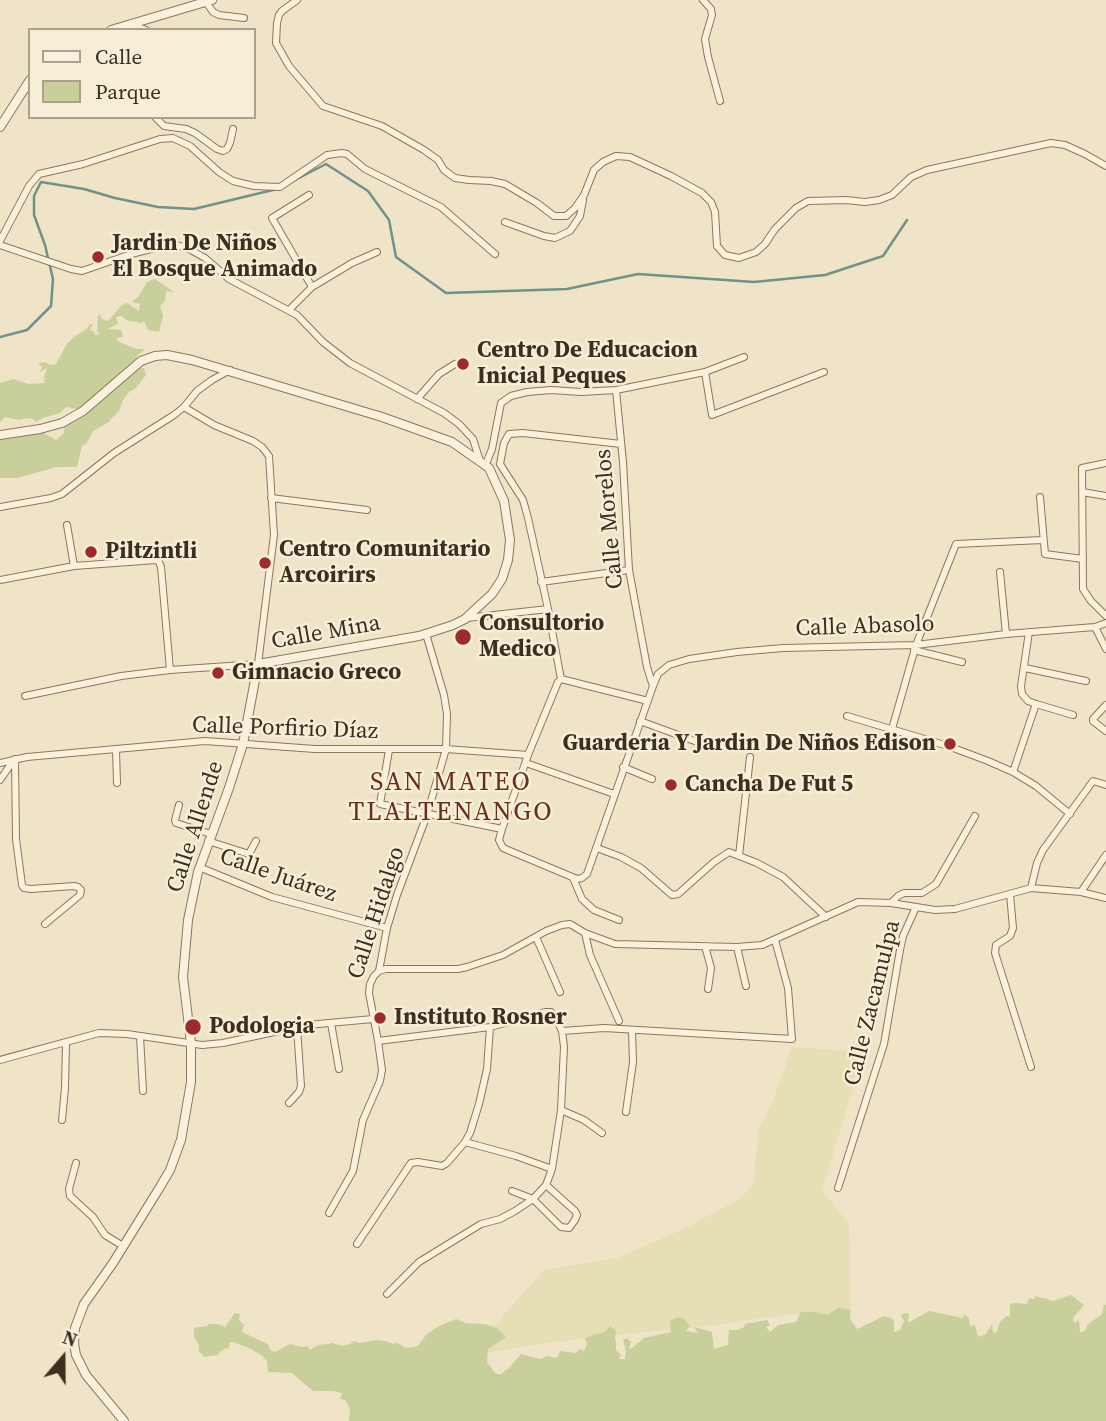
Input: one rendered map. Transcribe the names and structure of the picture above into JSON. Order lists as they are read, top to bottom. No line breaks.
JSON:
{"streets":{"street":["Calle Morelos","Calle Abasolo","Calle Mina","Calle Porfirio Díaz","Calle Allende","Calle Juárez","Calle Hidalgo","Calle Zacamulpa"]},"crossings":[["Calle Morelos","Calle Abasolo"],["Calle Abasolo","Calle Porfirio Díaz"],["Calle Mina","Calle Allende"],["Calle Mina","Calle Hidalgo"],["Calle Porfirio Díaz","Calle Allende"],["Calle Porfirio Díaz","Calle Hidalgo"],["Calle Allende","Calle Juárez"],["Calle Juárez","Calle Hidalgo"]],"districts":["SAN MATEO TLALTENANGO"],"places":["Jardin De Niños El Bosque Animado","Centro De Educacion Inicial Peques","Piltzintli","Centro Comunitario Arcoirirs","Consultorio Medico","Gimnacio Greco","Guarderia Y Jardin De Niños Edison","Cancha De Fut 5","Instituto Rosner","Podologia"],"legend":["Calle","Parque"],"north":"top"}
